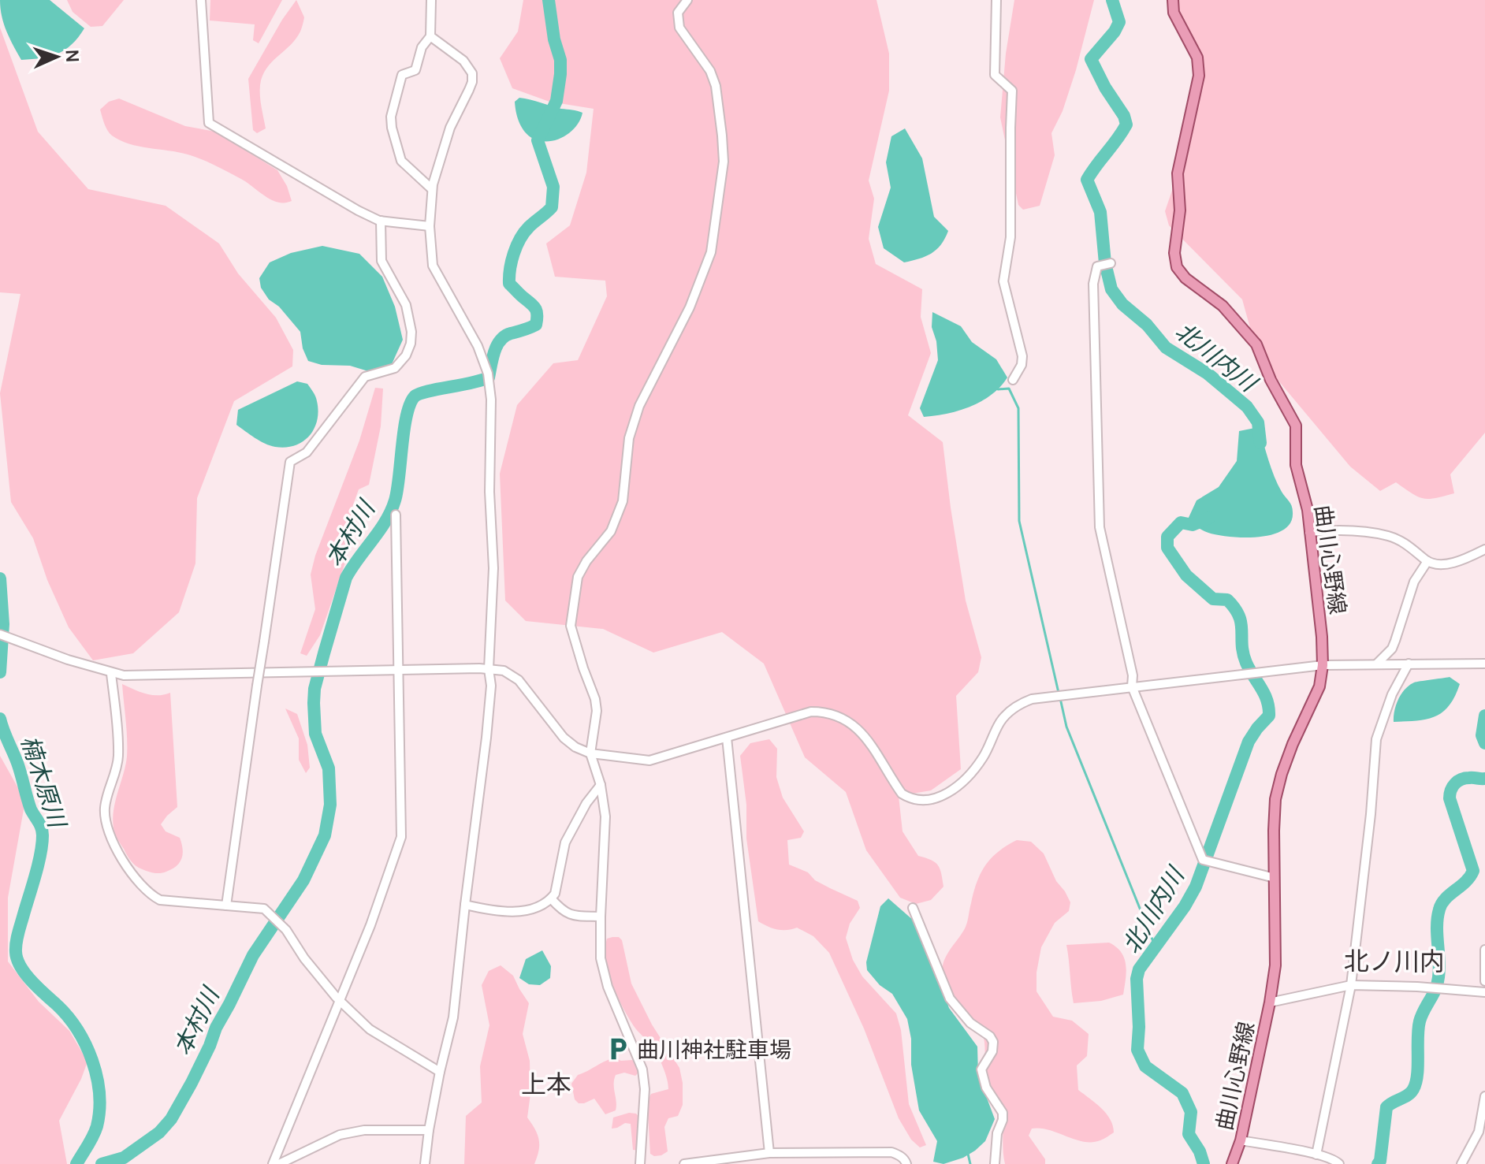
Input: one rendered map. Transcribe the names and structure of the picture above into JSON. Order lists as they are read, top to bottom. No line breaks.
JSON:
{"streets":{"main road":["曲川心野線"]},"districts":["北ノ川内","上本"],"water":["北川内川","本村川","楠木原川"],"places":{"parking":["曲川神社駐車場"]},"north":"right"}
